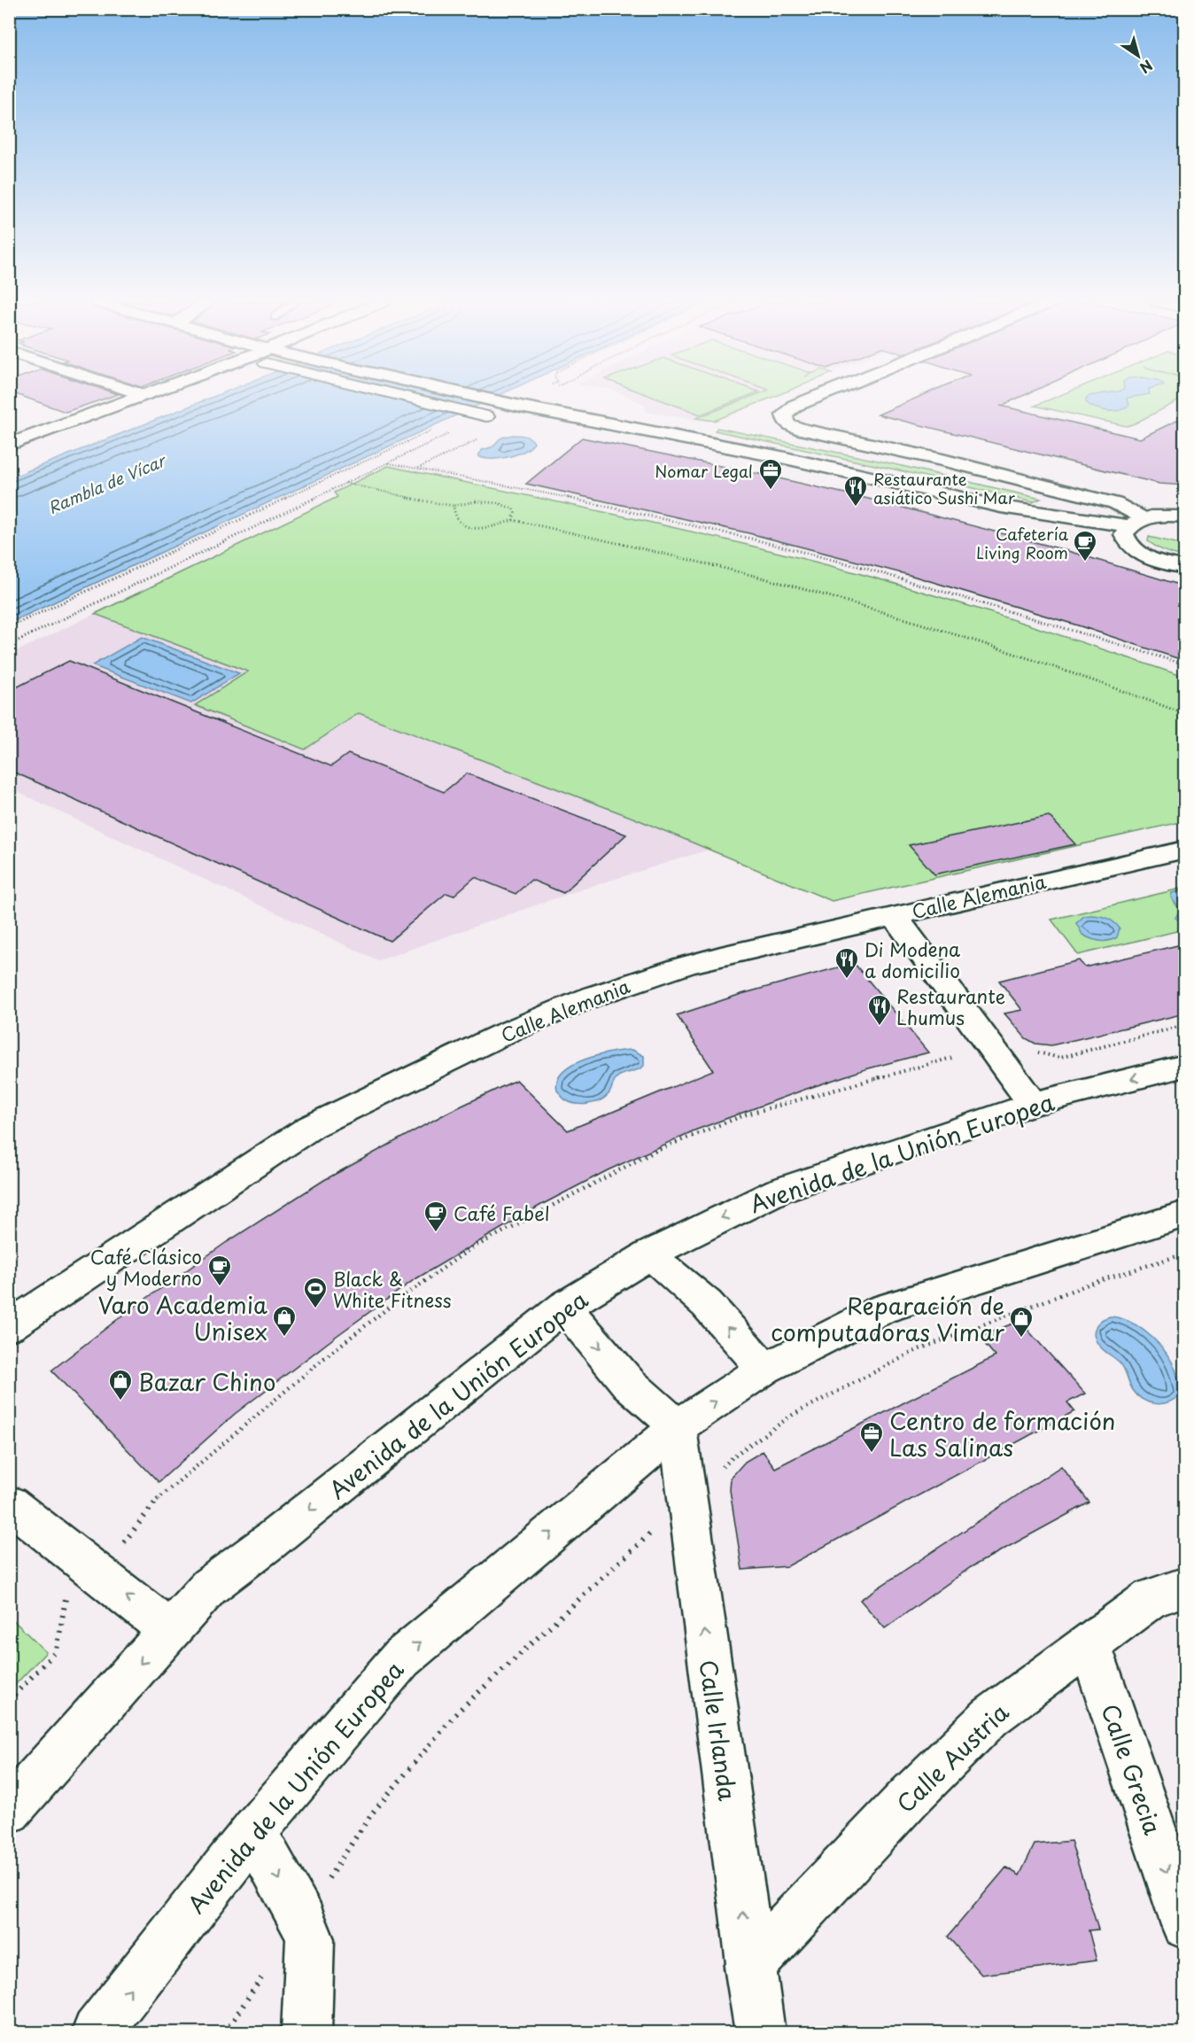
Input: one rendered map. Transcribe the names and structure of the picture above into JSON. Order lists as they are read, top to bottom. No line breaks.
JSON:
{"streets":{"street":["Calle Alemania","Avenida de la Unión Europea","Calle Irlanda","Calle Austria","Calle Grecia"]},"crossings":[["Avenida de la Unión Europea","Calle Irlanda"],["Calle Irlanda","Calle Austria"],["Calle Austria","Calle Grecia"]],"one_way":["Calle Irlanda","Calle Grecia"],"water":["Rambla de Vícar"],"places":{"office":["Nomar Legal","Centro de formación Las Salinas"],"restaurant":["Restaurante asiático Sushi Mar","Di Modena a domicilio","Restaurante Lhumus"],"cafe":["Cafetería Living Room","Café Fabel","Café Clásico y Moderno"],"sports":["Black & White Fitness"],"shop":["Varo Academia Unisex","Reparación de computadoras Vimar","Bazar Chino"]},"north":"bottom right"}
